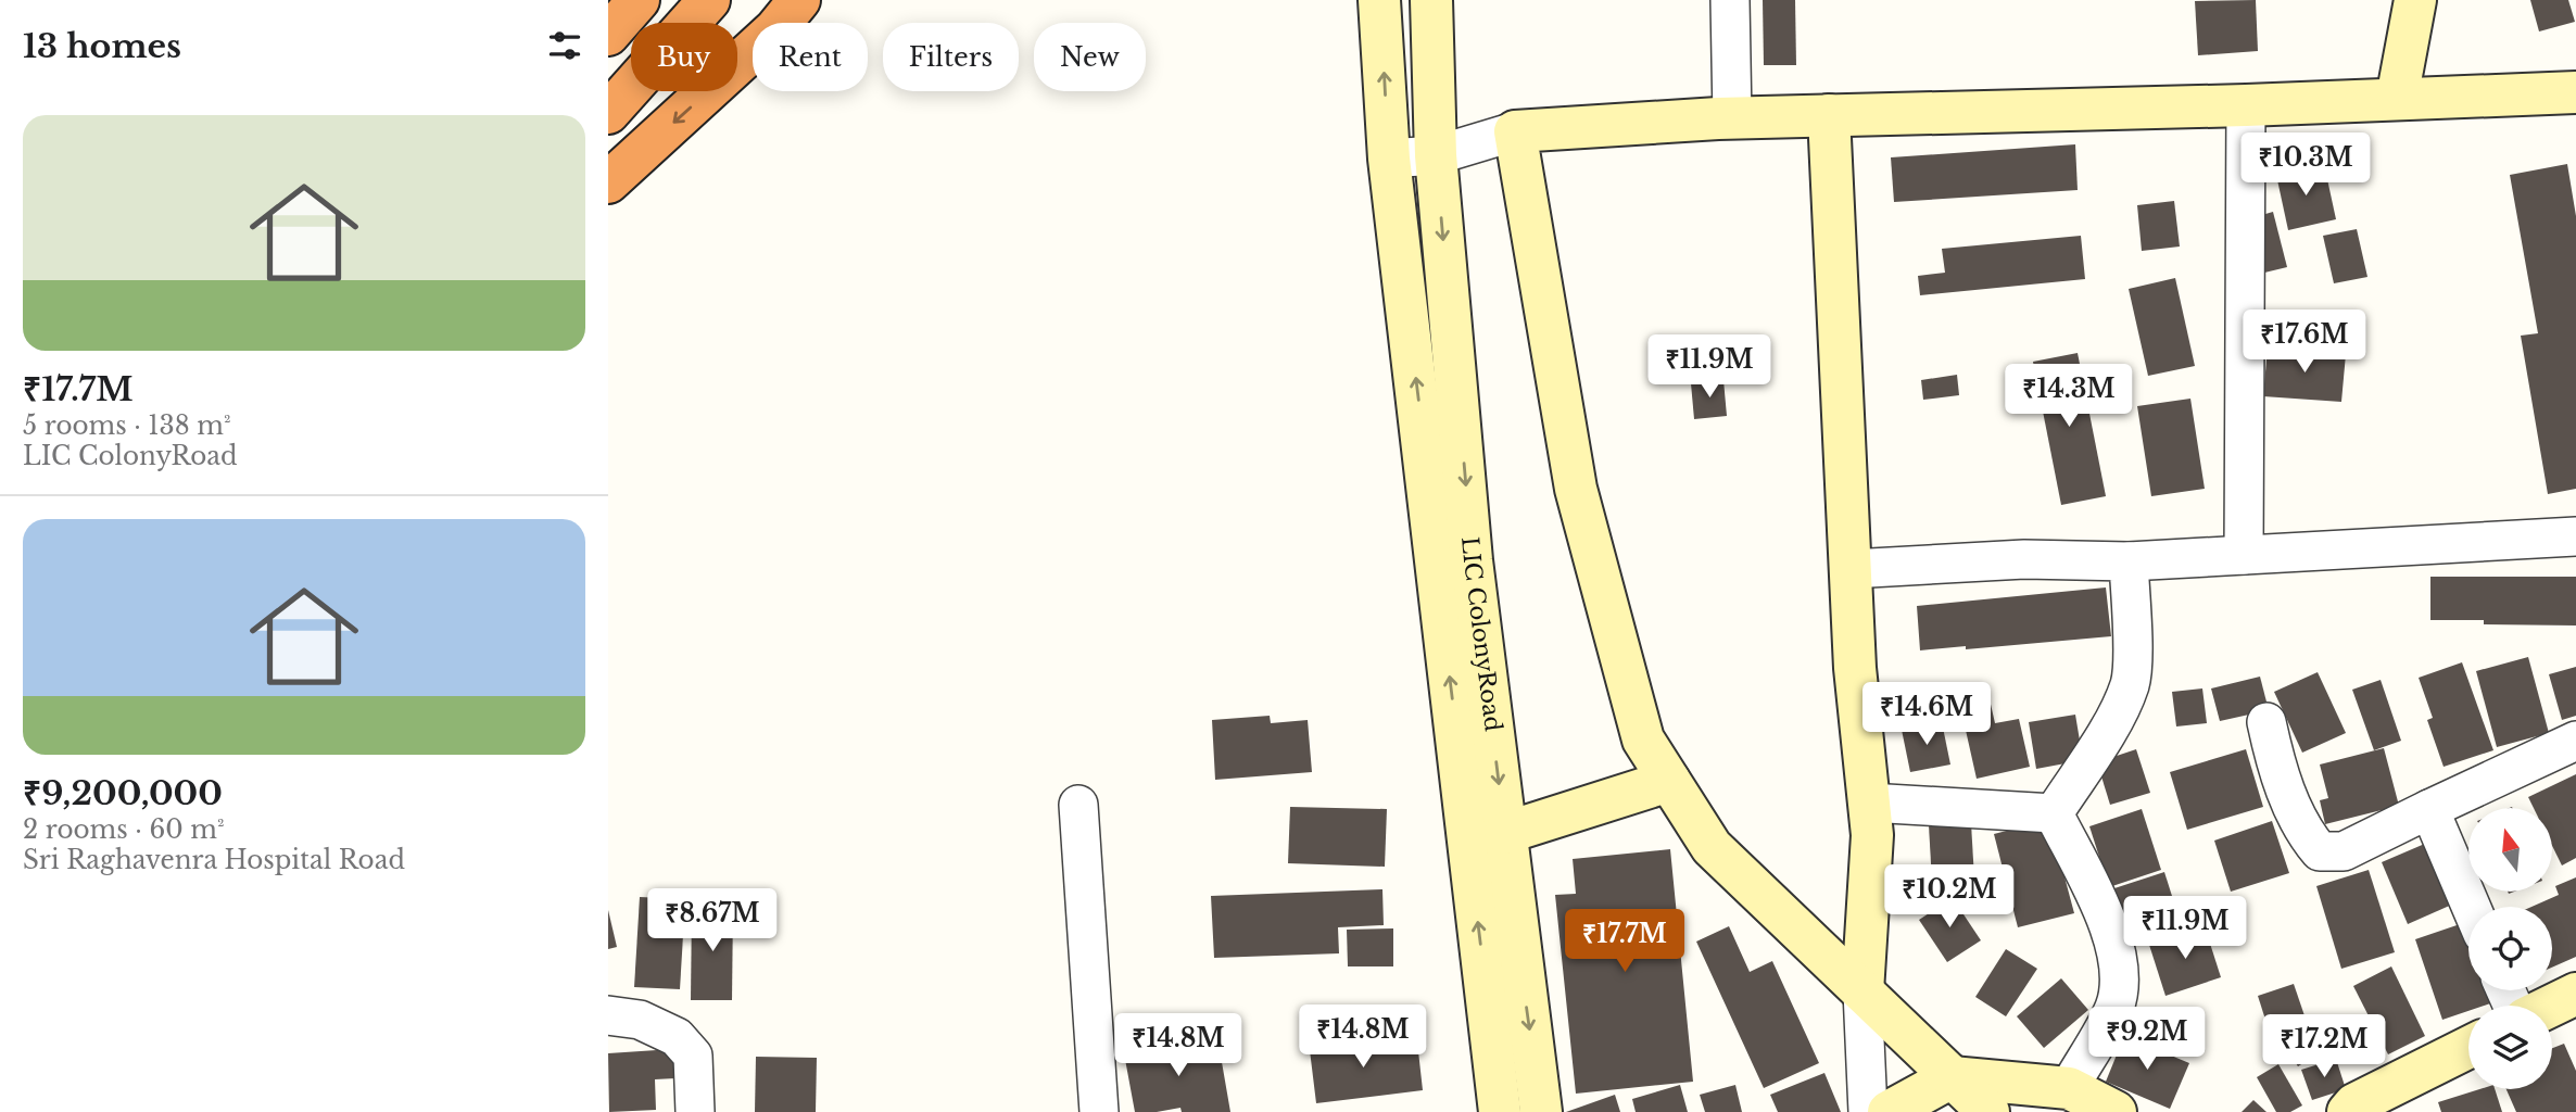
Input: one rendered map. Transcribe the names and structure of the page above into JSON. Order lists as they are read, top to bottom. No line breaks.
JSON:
{"streets":{"street":["LIC ColonyRoad"]},"north":"top","page":{"heading":"13 homes","chip":["Buy","Rent","Filters","New"],"list":[{"name":"₹17.7M","note":"5 rooms · 138 m² · LIC ColonyRoad"},{"name":"₹9,200,000","note":"2 rooms · 60 m² · Sri Raghavenra Hospital Road"}],"price":["₹10.3M","₹17.6M","₹11.9M","₹14.3M","₹14.6M","₹10.2M","₹8.67M","₹11.9M","₹17.7M","₹14.8M","₹9.2M","₹14.8M","₹17.2M"]}}
